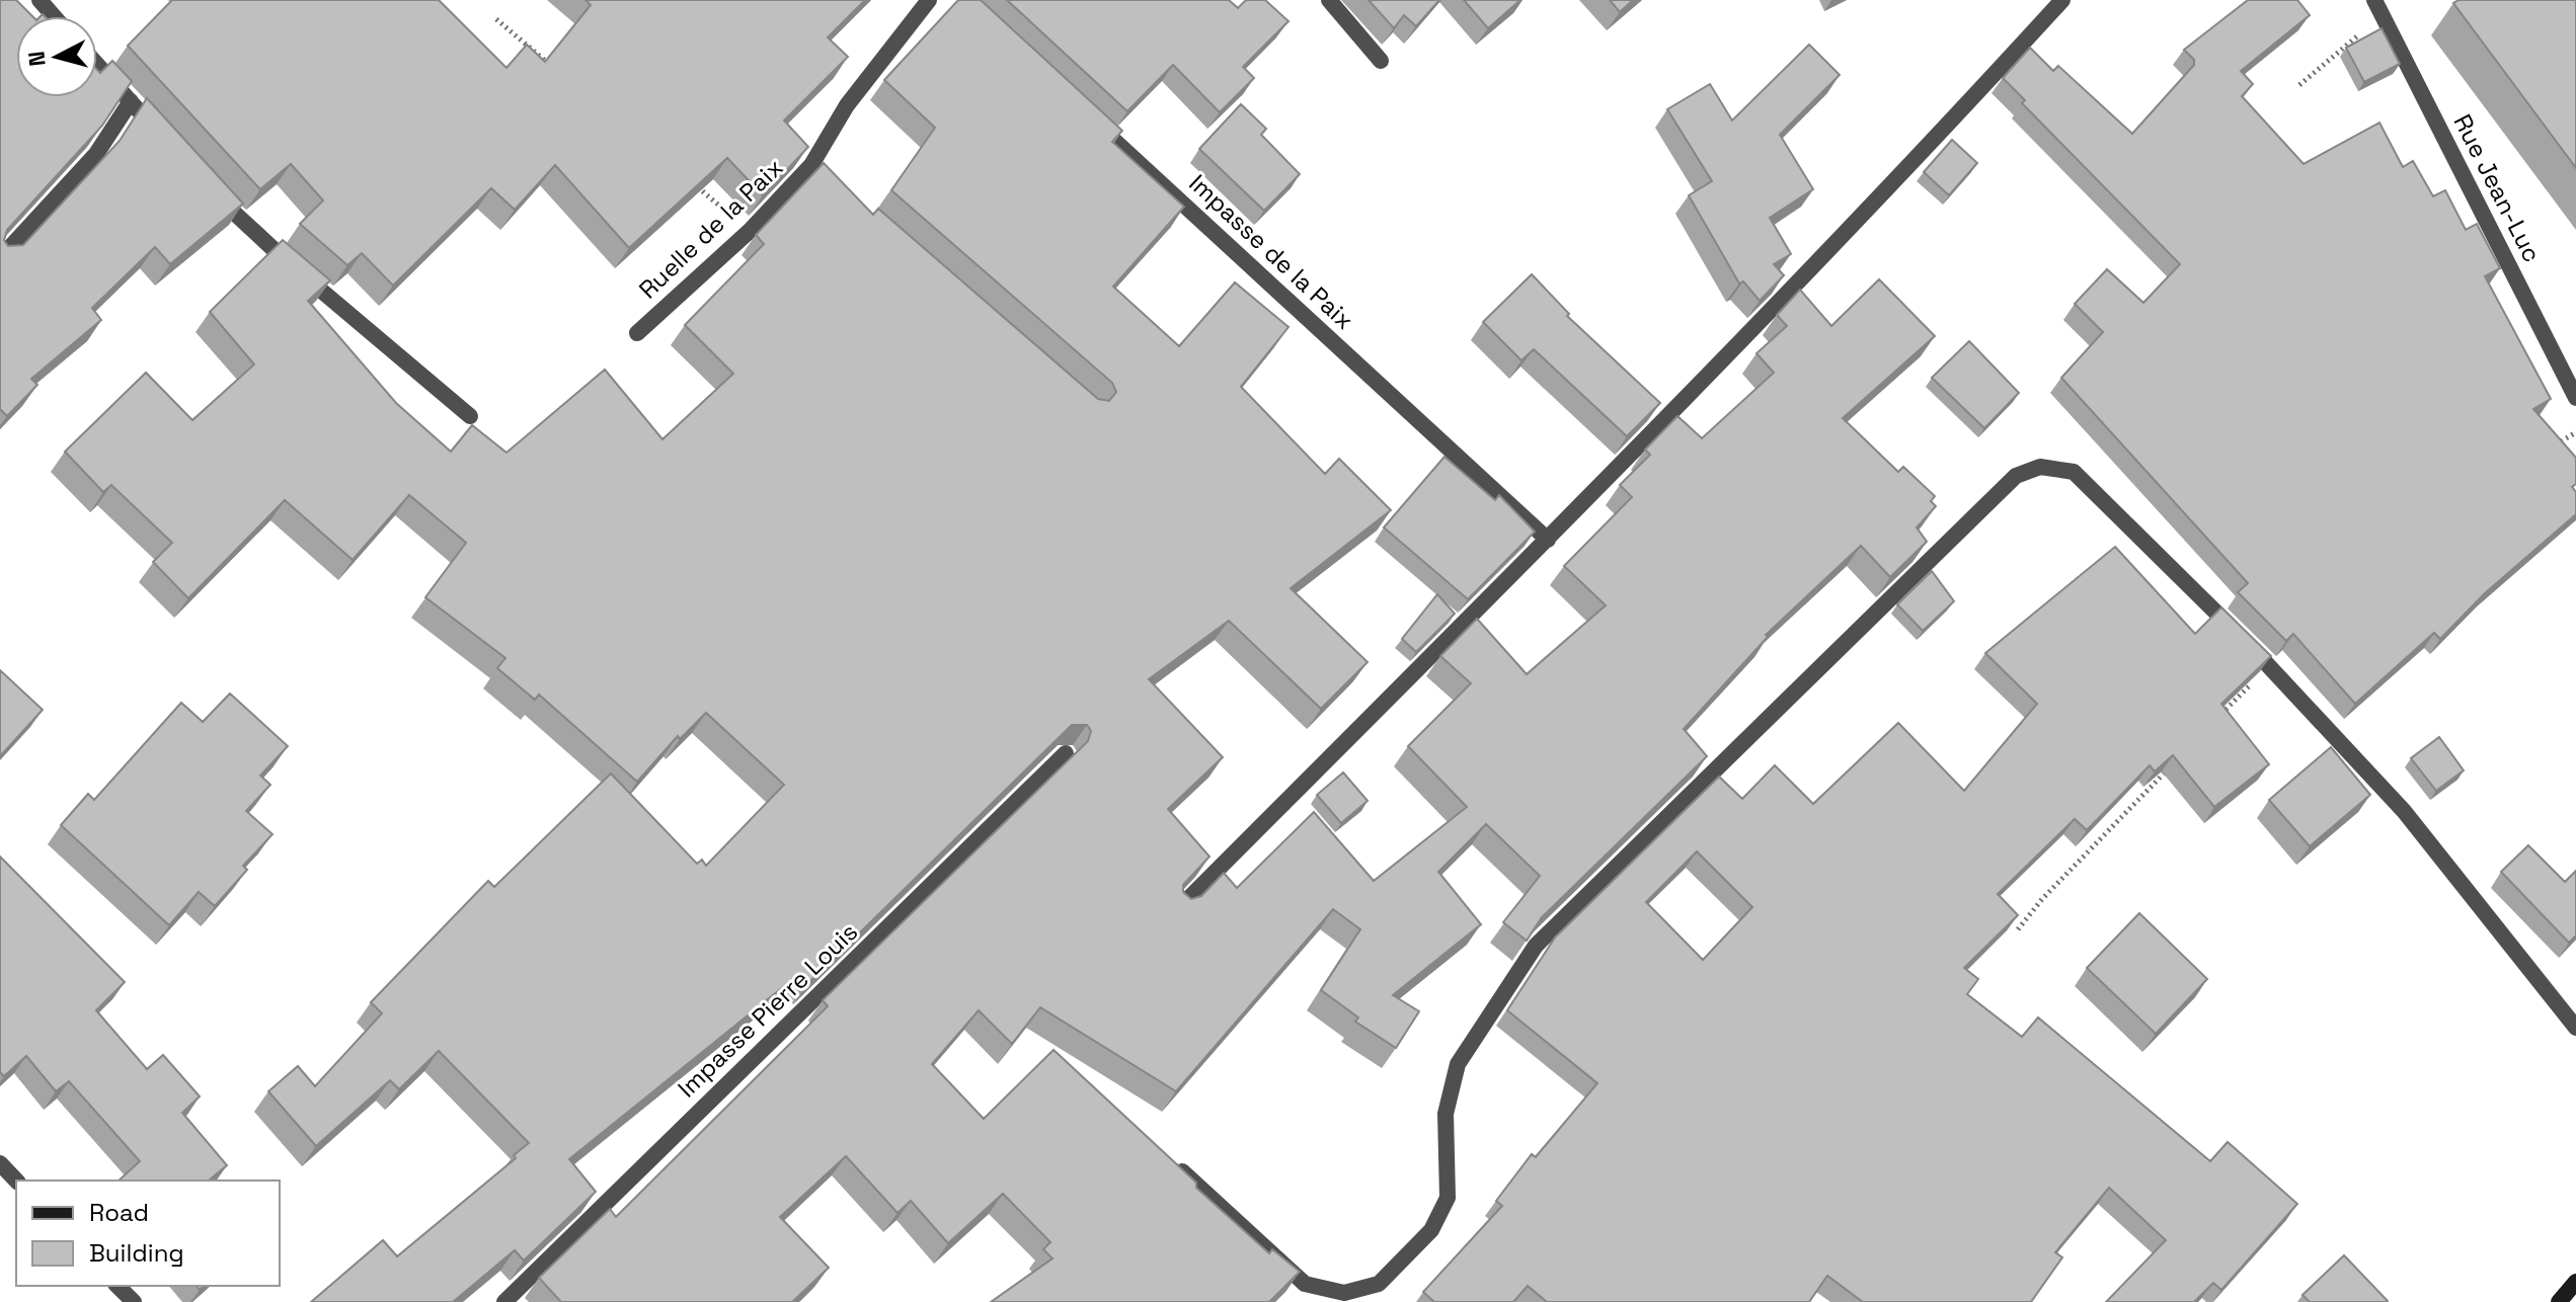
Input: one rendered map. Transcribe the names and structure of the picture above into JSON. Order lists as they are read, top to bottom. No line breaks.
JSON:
{"streets":{"street":["Rue Jean-Luc","Ruelle de la Paix","Impasse de la Paix","Impasse Pierre Louis"]},"legend":["Road","Building"],"north":"left"}
